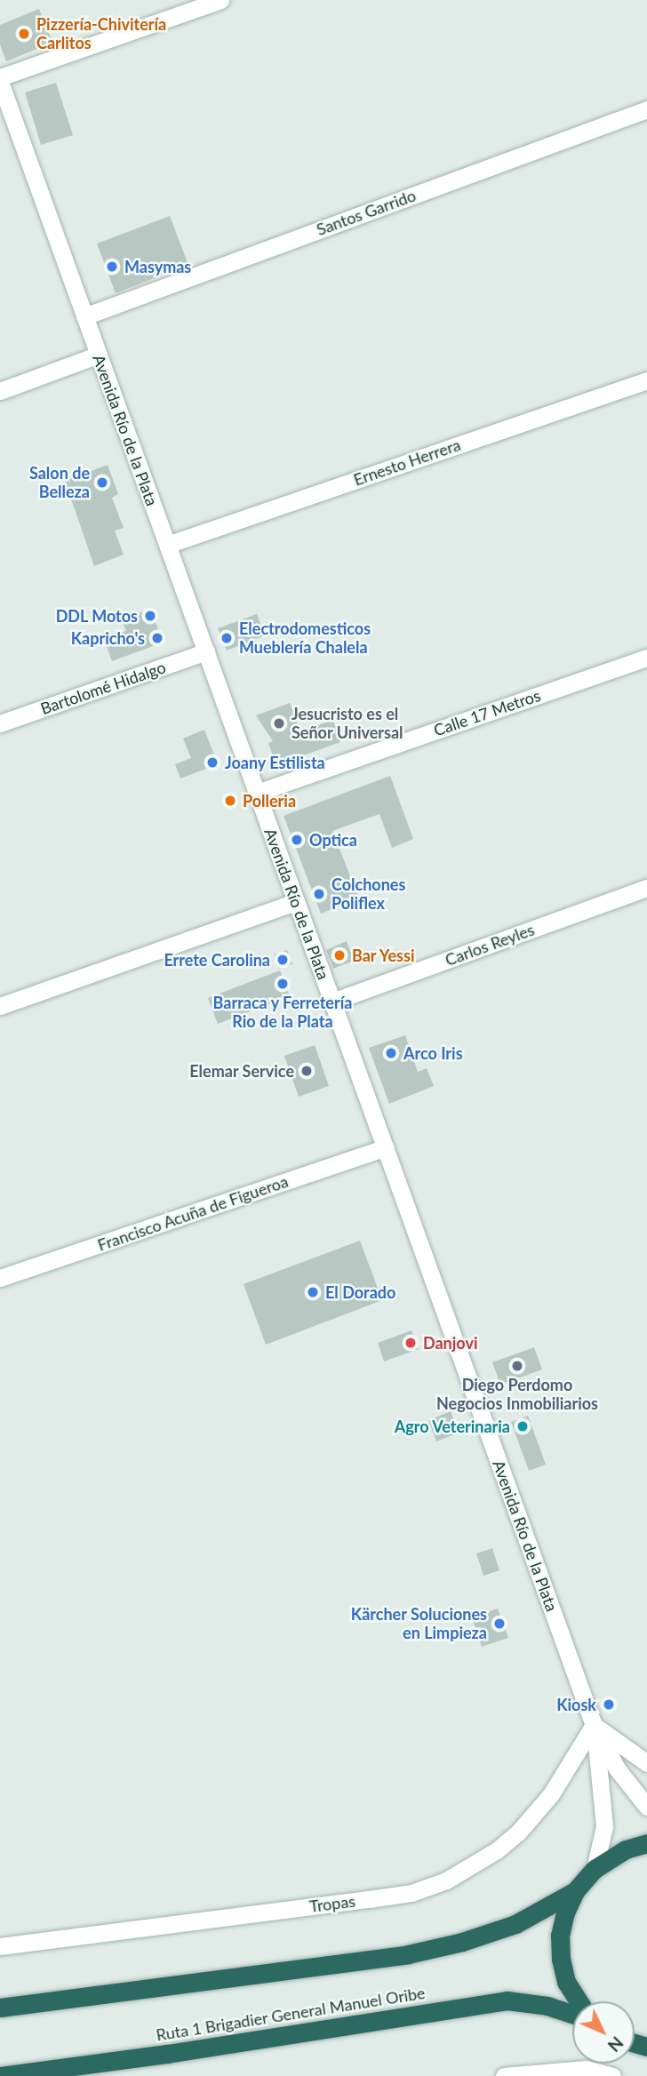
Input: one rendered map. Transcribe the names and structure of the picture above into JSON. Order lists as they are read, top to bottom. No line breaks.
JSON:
{"streets":{"highway":["Ruta 1 Brigadier General Manuel Oribe"],"street":["Santos Garrido","Avenida Río de la Plata","Ernesto Herrera","Bartolomé Hidalgo","Calle 17 Metros","Carlos Reyles","Francisco Acuña de Figueroa","Tropas"]},"crossings":[["Santos Garrido","Avenida Río de la Plata"],["Avenida Río de la Plata","Ernesto Herrera"],["Avenida Río de la Plata","Bartolomé Hidalgo"],["Avenida Río de la Plata","Calle 17 Metros"],["Avenida Río de la Plata","Carlos Reyles"],["Avenida Río de la Plata","Francisco Acuña de Figueroa"],["Avenida Río de la Plata","Tropas"]],"places":["Pizzería-Chivitería Carlitos","Masymas","Salon de Belleza","DDL Motos","Kapricho's","Electrodomesticos Mueblería Chalela","Jesucristo es el Señor Universal","Joany Estilista","Polleria","Optica","Colchones Poliflex","Bar Yessi","Errete Carolina","Barraca y Ferretería Rio de la Plata","Arco Iris","Elemar Service","El Dorado","Danjovi","Diego Perdomo Negocios Inmobiliarios","Agro Veterinaria","Kärcher Soluciones en Limpieza","Kiosk"],"north":"bottom right"}
